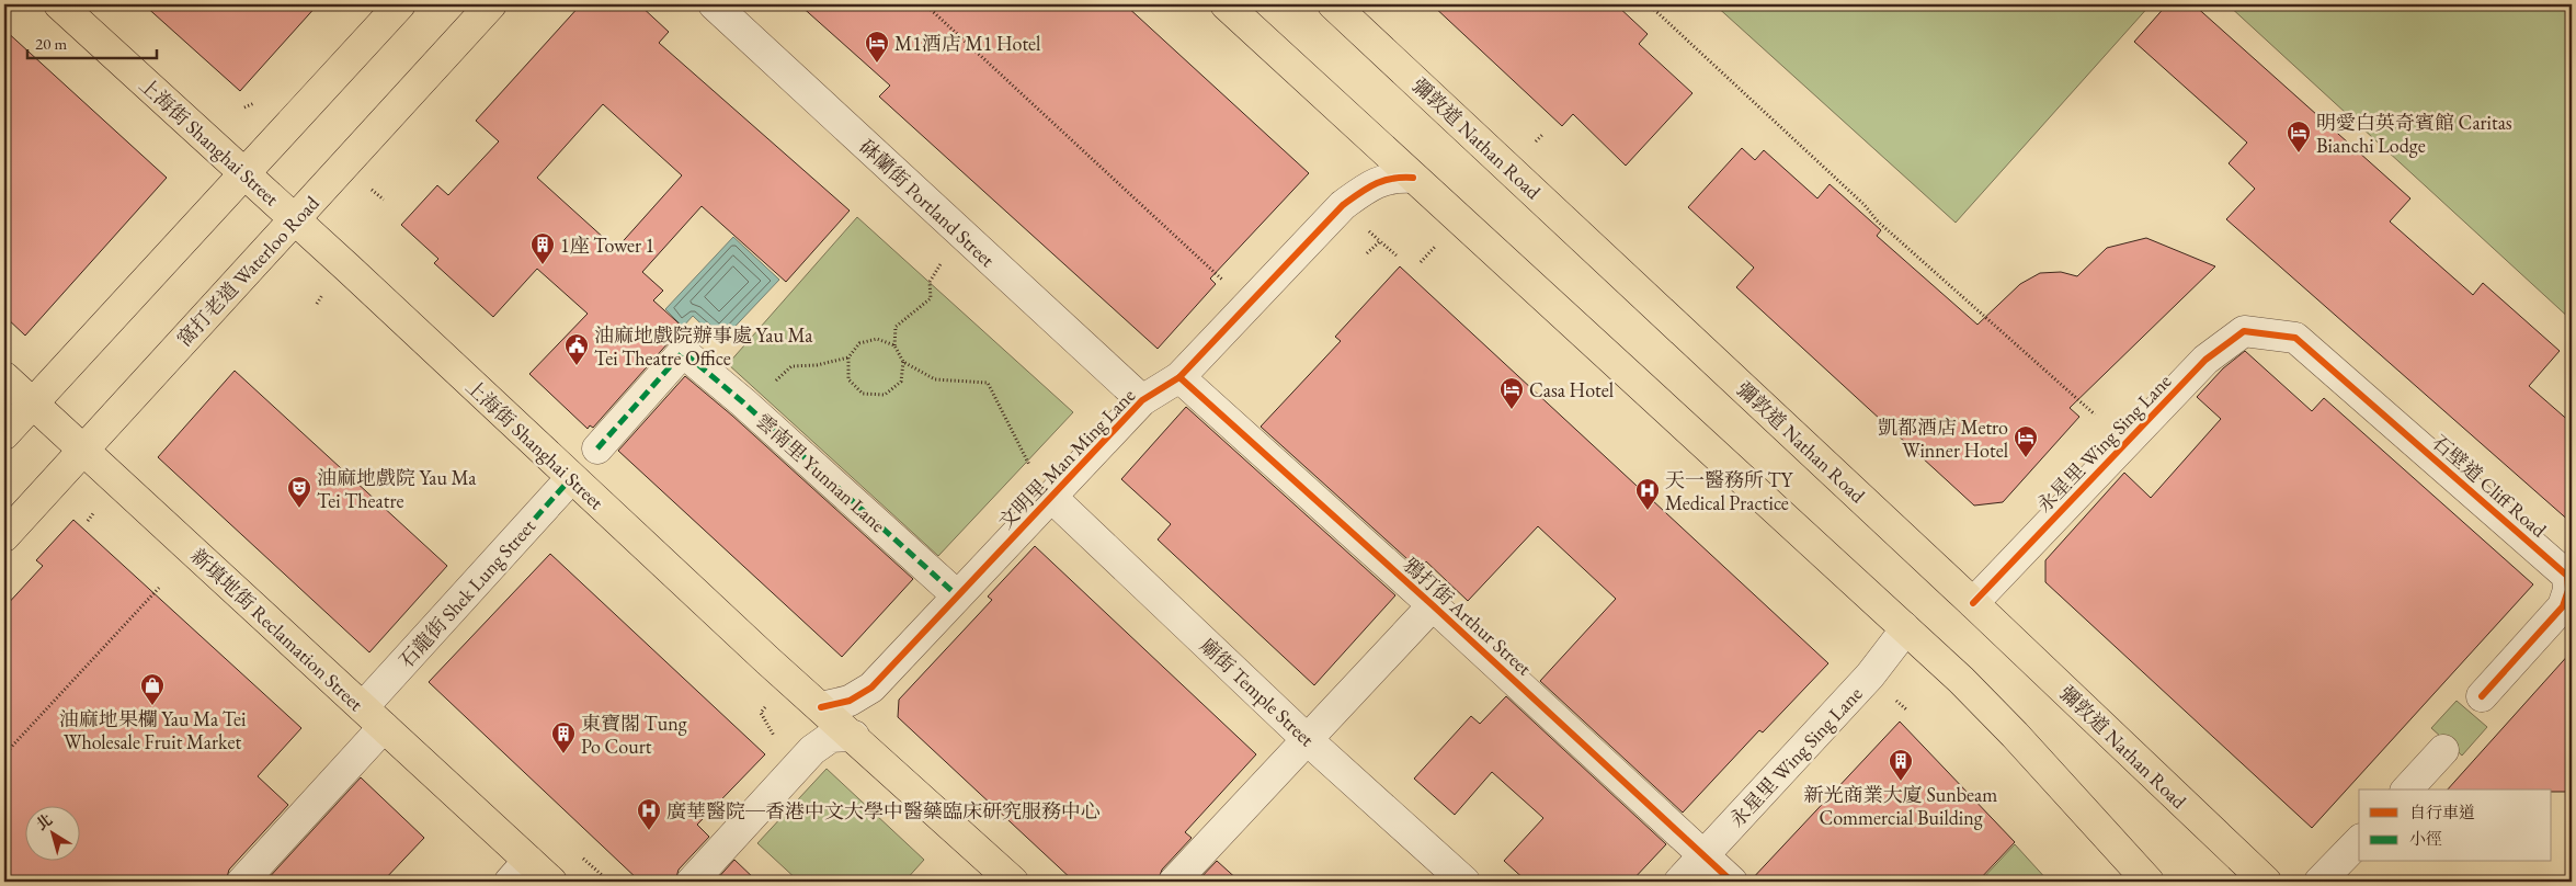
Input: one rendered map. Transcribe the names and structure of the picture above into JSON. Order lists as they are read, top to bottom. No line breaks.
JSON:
{"streets":{"main road":["彌敦道 Nathan Road","上海街 Shanghai Street","窩打老道 Waterloo Road","新填地街 Reclamation Street"],"street":["砵蘭街 Portland Street","永星里 Wing Sing Lane","文明里 Man Ming Lane","雲南里 Yunnan Lane","石壁道 Cliff Road","石龍街 Shek Lung Street","鴉打街 Arthur Street","廟街 Temple Street"]},"crossings":[["彌敦道 Nathan Road","永星里 Wing Sing Lane"],["上海街 Shanghai Street","窩打老道 Waterloo Road"],["上海街 Shanghai Street","文明里 Man Ming Lane"],["上海街 Shanghai Street","石龍街 Shek Lung Street"],["砵蘭街 Portland Street","文明里 Man Ming Lane"],["窩打老道 Waterloo Road","新填地街 Reclamation Street"],["永星里 Wing Sing Lane","石壁道 Cliff Road"],["永星里 Wing Sing Lane","鴉打街 Arthur Street"],["文明里 Man Ming Lane","雲南里 Yunnan Lane"],["文明里 Man Ming Lane","鴉打街 Arthur Street"],["文明里 Man Ming Lane","廟街 Temple Street"],["石龍街 Shek Lung Street","新填地街 Reclamation Street"]],"places":{"hotel":["M1酒店 M1 Hotel","明愛白英奇賓館 Caritas Bianchi Lodge","Casa Hotel","凱都酒店 Metro Winner Hotel"],"building":["1座 Tower 1","東寶閣 Tung Po Court","新光商業大廈 Sunbeam Commercial Building"],"public building":["油麻地戲院辦事處 Yau Ma Tei Theatre Office"],"theatre":["油麻地戲院 Yau Ma Tei Theatre"],"hospital":["天一醫務所 TY Medical Practice","廣華醫院─香港中文大學中醫藥臨床研究服務中心"],"shop":["油麻地果欄 Yau Ma Tei Wholesale Fruit Market"]},"legend":["自行車道","小徑"],"scale_bar":"20 m","north":"top left"}
